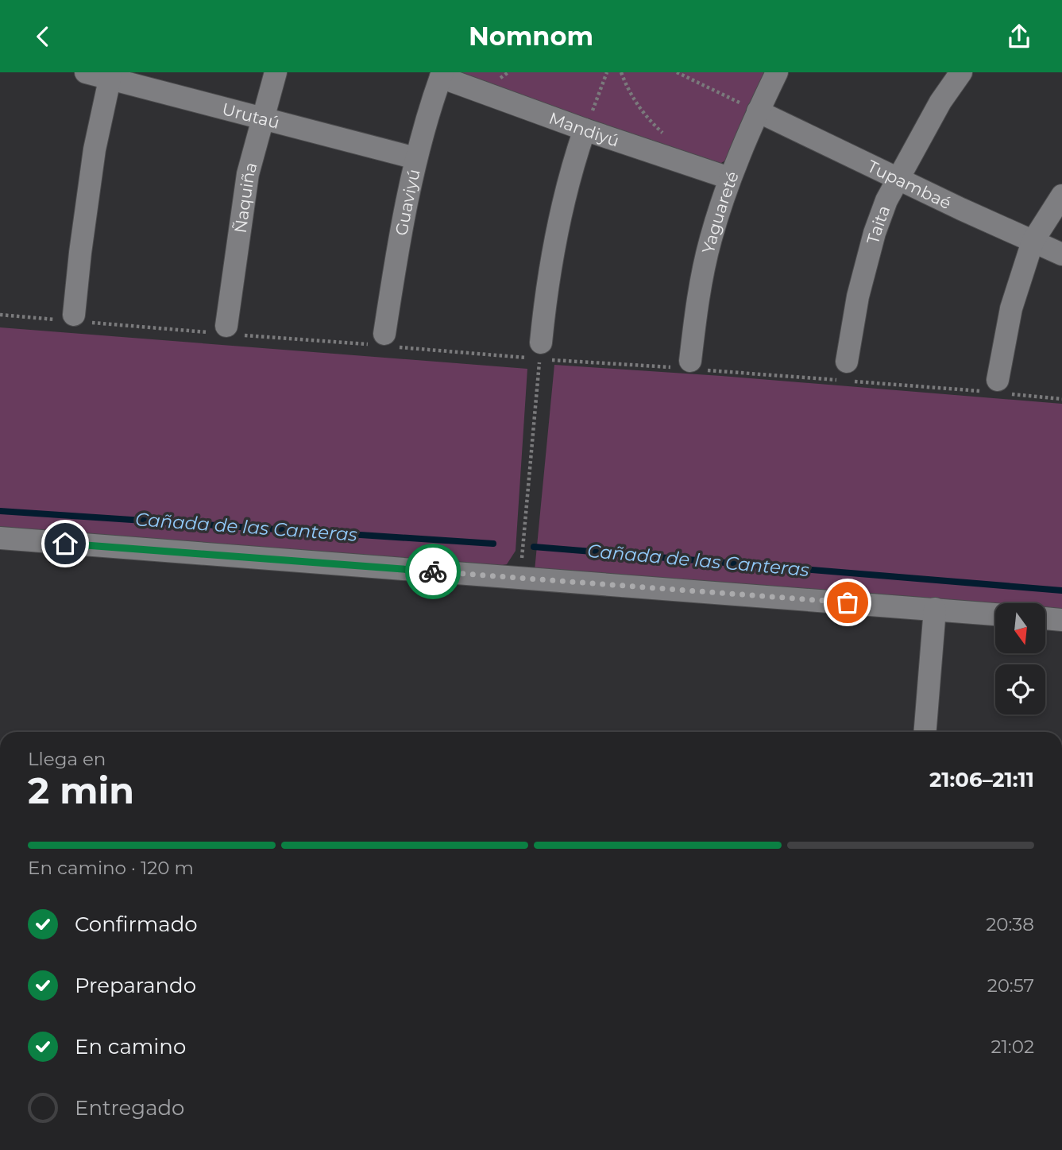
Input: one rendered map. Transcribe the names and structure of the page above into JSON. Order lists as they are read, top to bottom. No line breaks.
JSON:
{"streets":{"street":["Urutaú","Mandiyú","Tupambaé","Ñaquiña","Guaviyú","Yaguareté","Taita"]},"crossings":[["Urutaú","Ñaquiña"],["Urutaú","Guaviyú"],["Mandiyú","Guaviyú"],["Mandiyú","Yaguareté"],["Tupambaé","Yaguareté"],["Tupambaé","Taita"]],"water":["Cañada de las Canteras"],"north":"bottom","page":{"header":"Nomnom","heading":["2 min","Llega en","21:06–21:11"],"bar":"En camino · 120 m","list":[["Confirmado","20:38"],["Preparando","20:57"],["En camino","21:02"],"Entregado"]}}
